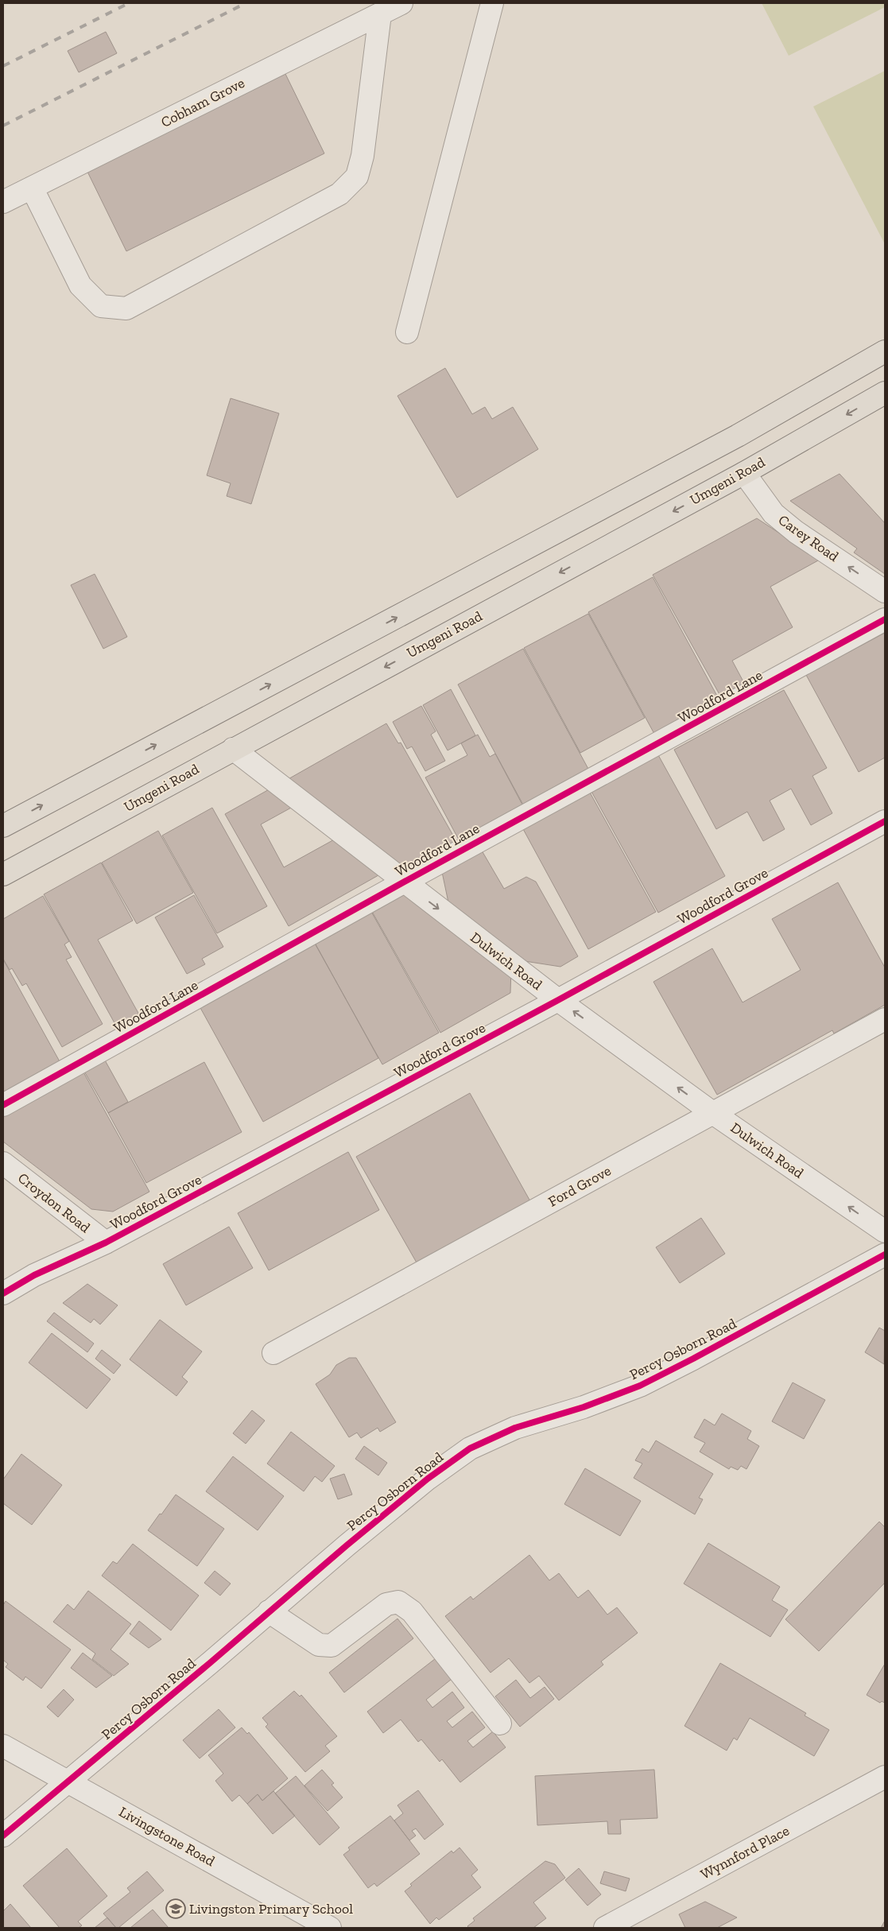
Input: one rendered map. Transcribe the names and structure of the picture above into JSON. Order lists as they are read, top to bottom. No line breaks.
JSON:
{"streets":{"main road":["Umgeni Road"],"street":["Cobham Grove","Carey Road","Woodford Lane","Woodford Grove","Dulwich Road","Ford Grove","Croydon Road","Percy Osborn Road","Livingstone Road","Wynnford Place"]},"crossings":[["Umgeni Road","Carey Road"],["Umgeni Road","Dulwich Road"],["Woodford Lane","Dulwich Road"],["Woodford Grove","Dulwich Road"],["Woodford Grove","Croydon Road"],["Dulwich Road","Ford Grove"],["Percy Osborn Road","Livingstone Road"]],"one_way":["Carey Road"],"places":{"school or university":["Livingston Primary School"]}}
